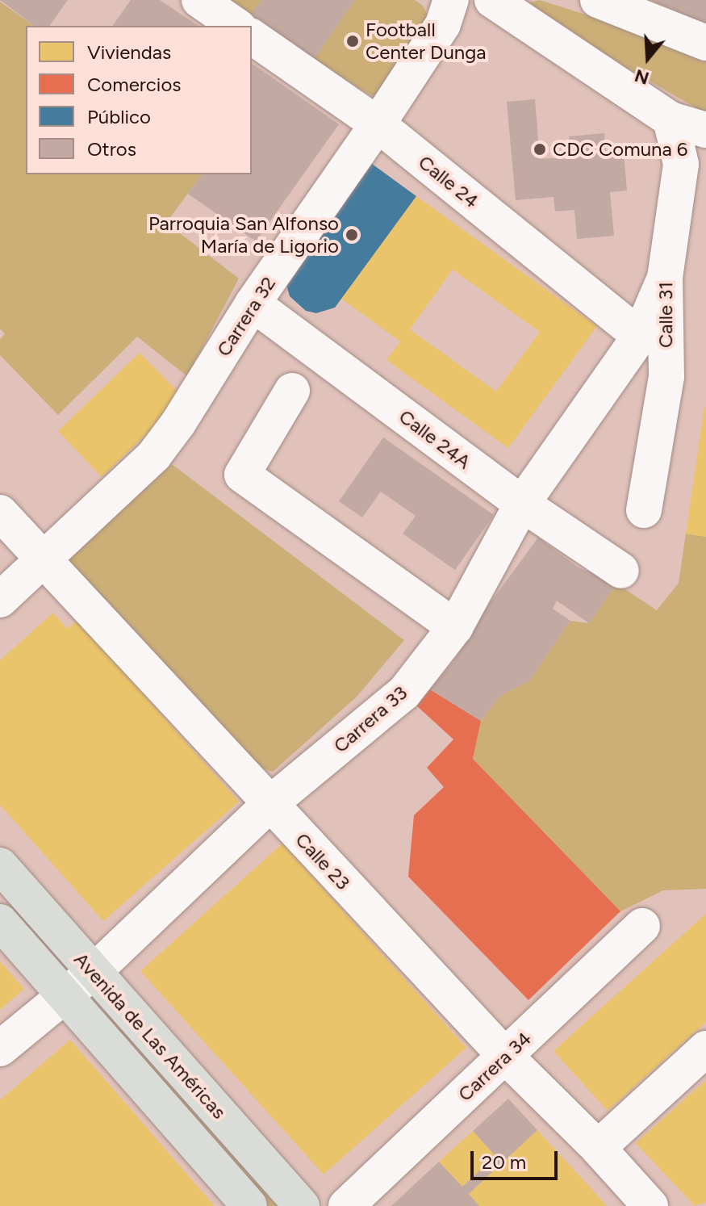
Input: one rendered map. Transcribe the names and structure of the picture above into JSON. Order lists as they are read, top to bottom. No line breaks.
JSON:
{"streets":{"main road":["Avenida de Las Américas"],"street":["Calle 24","Calle 31","Carrera 32","Calle 24A","Carrera 33","Calle 23","Carrera 34"]},"crossings":[["Calle 24","Carrera 32"],["Calle 24","Carrera 33"],["Calle 31","Carrera 33"],["Carrera 32","Calle 24A"],["Carrera 32","Calle 23"],["Calle 24A","Carrera 33"],["Carrera 33","Calle 23"],["Carrera 33","Avenida de Las Américas"],["Calle 23","Carrera 34"]],"places":["Football Center Dunga","CDC Comuna 6","Parroquia San Alfonso María de Ligorio"],"legend":["Viviendas","Comercios","Público","Otros"],"scale_bar":"20 m","north":"bottom"}
